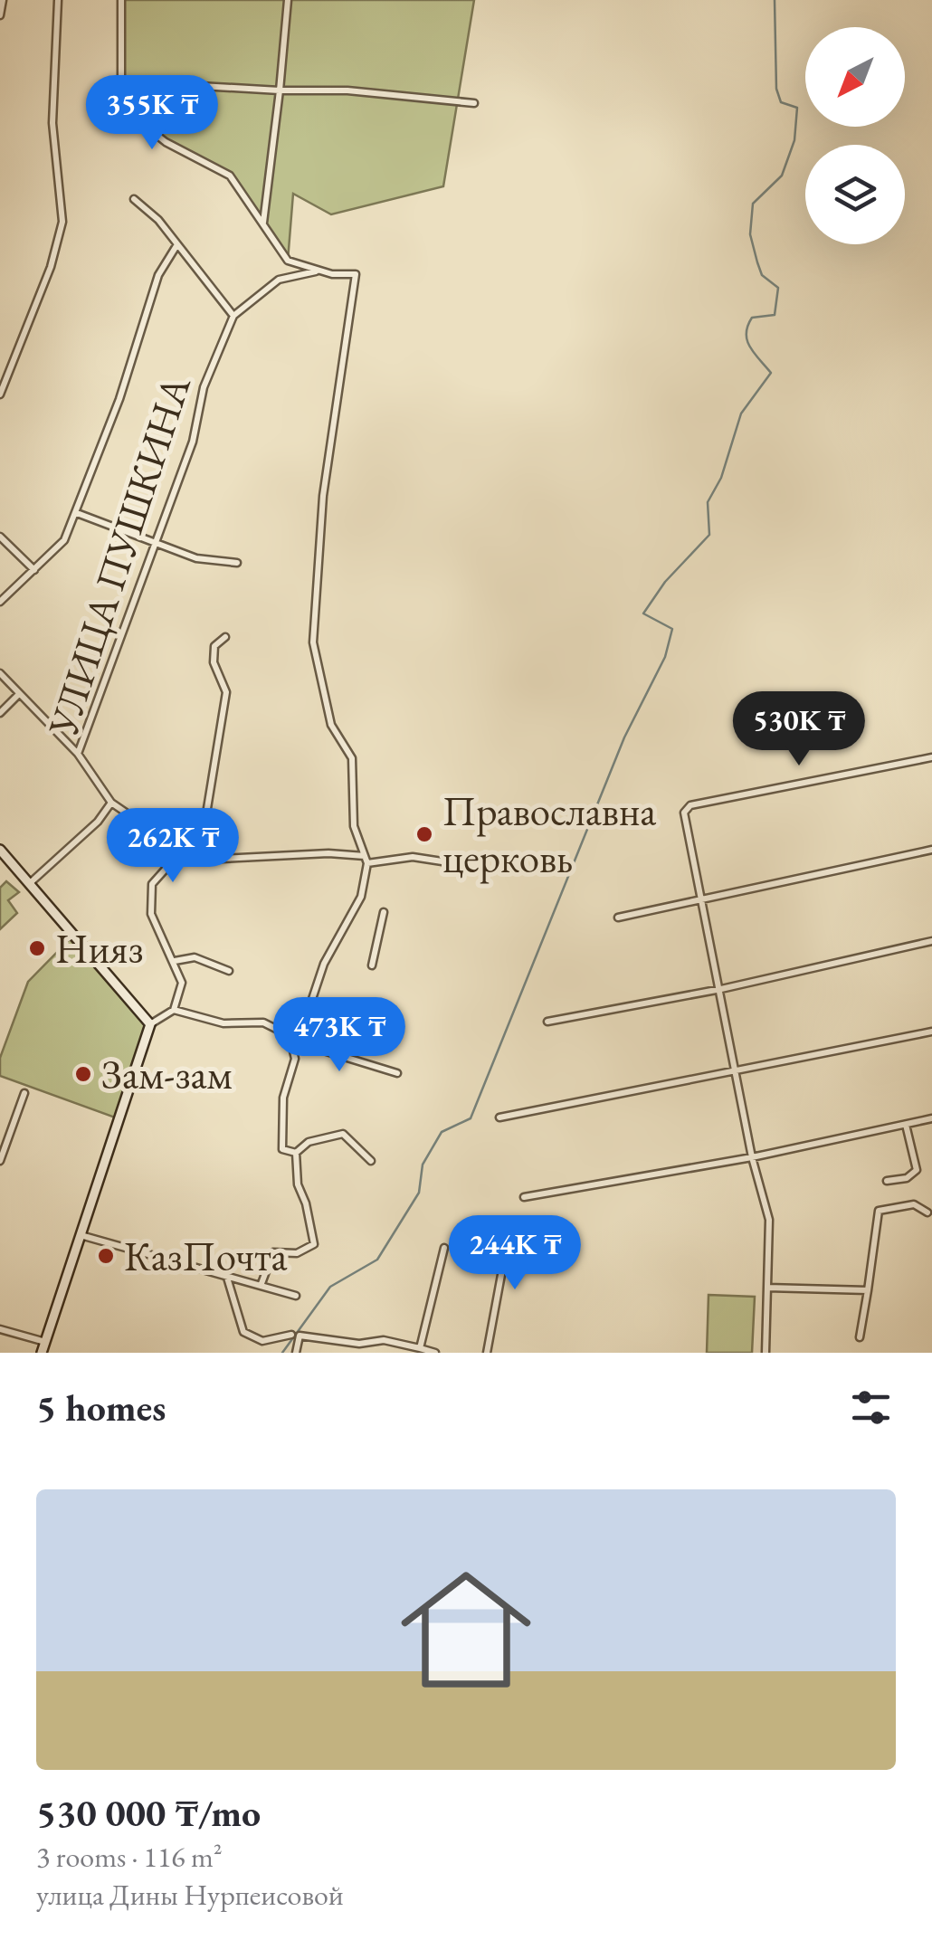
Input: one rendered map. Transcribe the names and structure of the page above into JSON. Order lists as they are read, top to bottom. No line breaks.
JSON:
{"streets":{"street":["УЛИЦА ПУШКИНА"]},"places":["Православна церковь","Нияз","Зам-зам","КазПочта"],"north":"bottom left","page":{"price":["355K ₸","530K ₸","262K ₸","473K ₸","244K ₸"],"heading":"5 homes","list":[{"name":"530 000 ₸/mo","note":"3 rooms · 116 m² · улица Дины Нурпеисовой"}]}}
